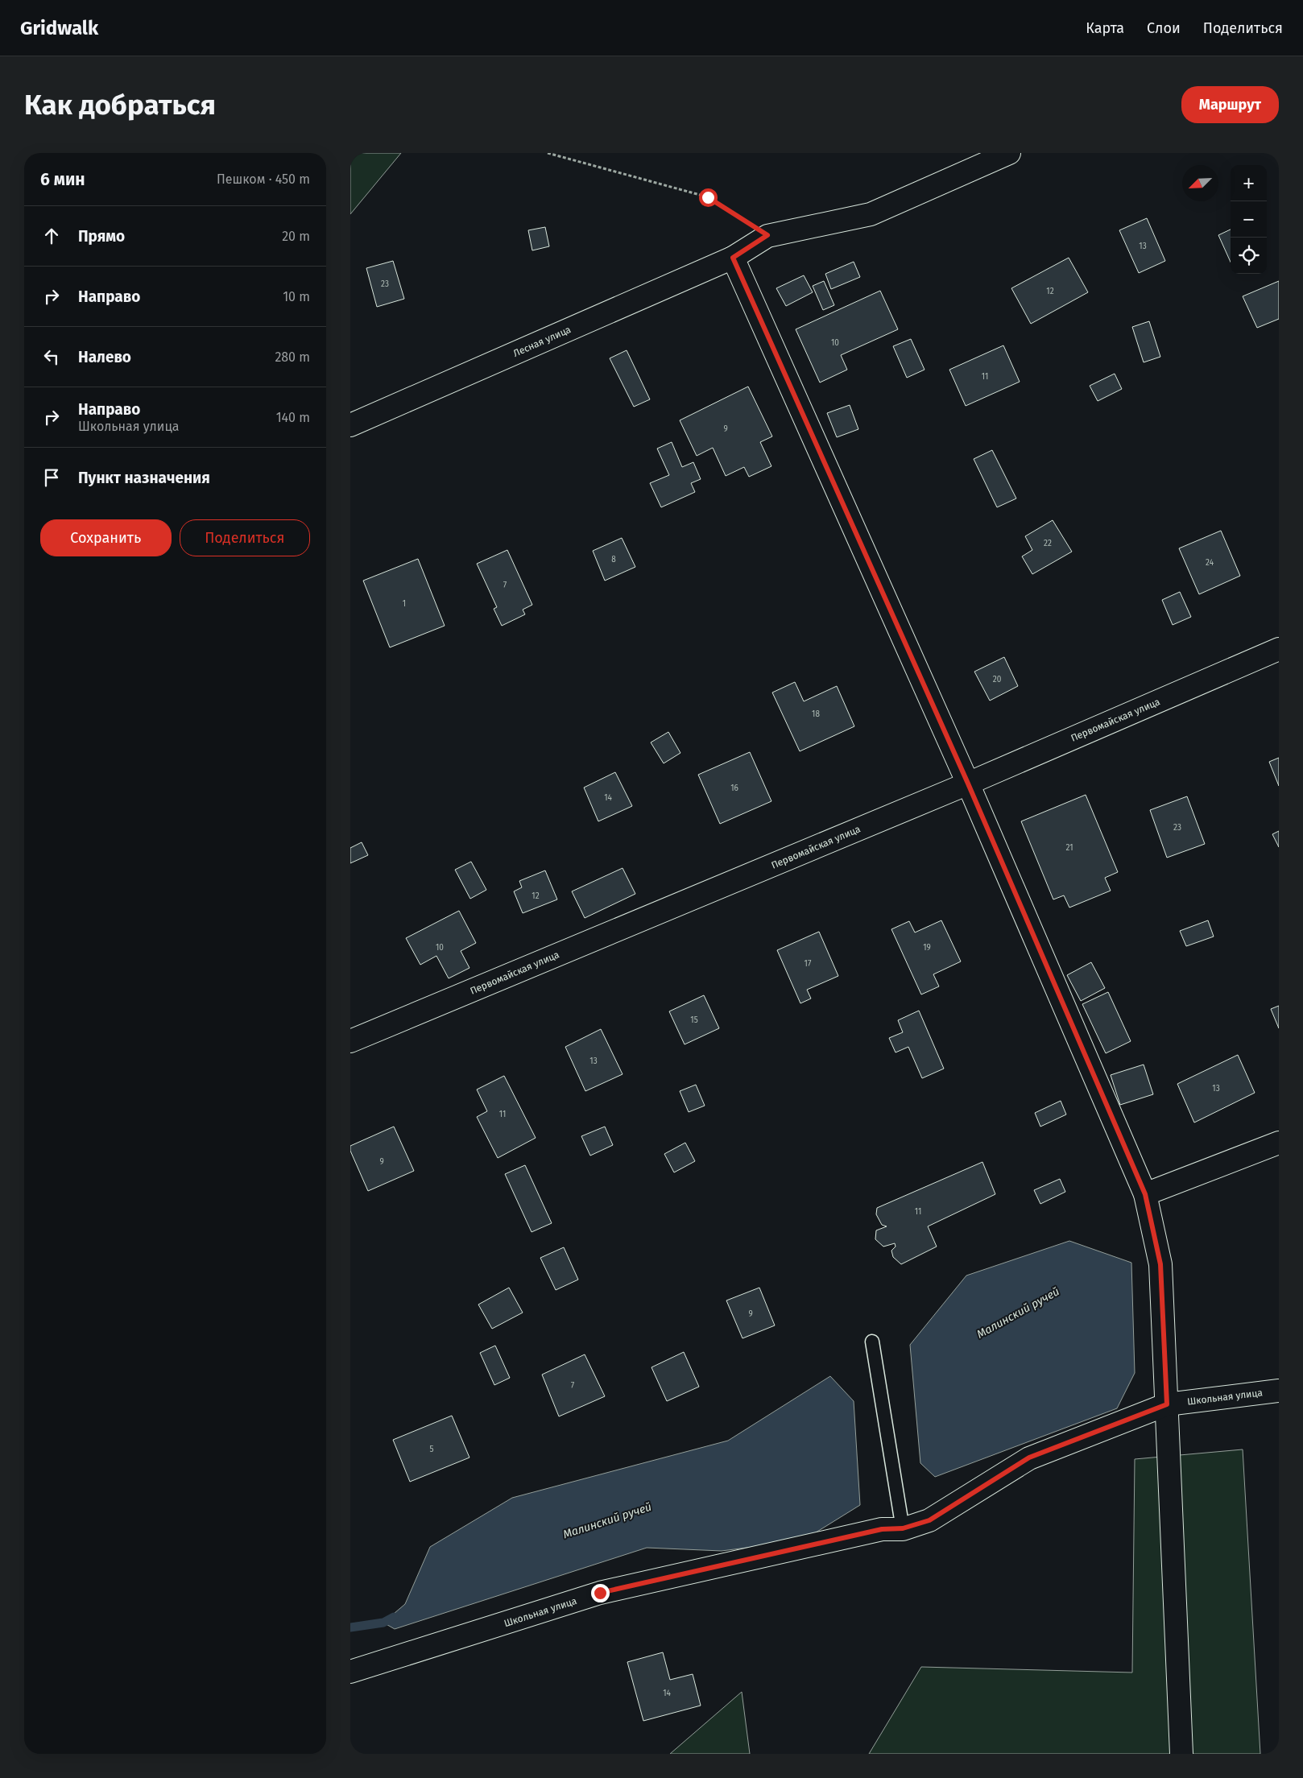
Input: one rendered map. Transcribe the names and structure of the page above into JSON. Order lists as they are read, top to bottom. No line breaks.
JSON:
{"streets":{"street":["Лесная улица","Первомайская улица","Школьная улица"]},"water":["Малинский ручей"],"house_numbers":["13","23","12","10","11","9","22","8","24","7","1","20","18","16","14","23","21","12","10","19","17","15","13","13","11","9","11","9","7","5","14"],"north":"bottom left","page":{"header":"Gridwalk","nav":["Карта","Слои","Поделиться"],"buttons":["Маршрут",["Сохранить","Поделиться"]],"title":"Как добраться","heading":["6 мин","Пешком · 450 m"],"map_buttons":["+","−"],"list":[["Прямо","20 m"],["Направо","10 m"],["Налево","280 m"],["Направо","Школьная улица","140 m"],"Пункт назначения"]}}
